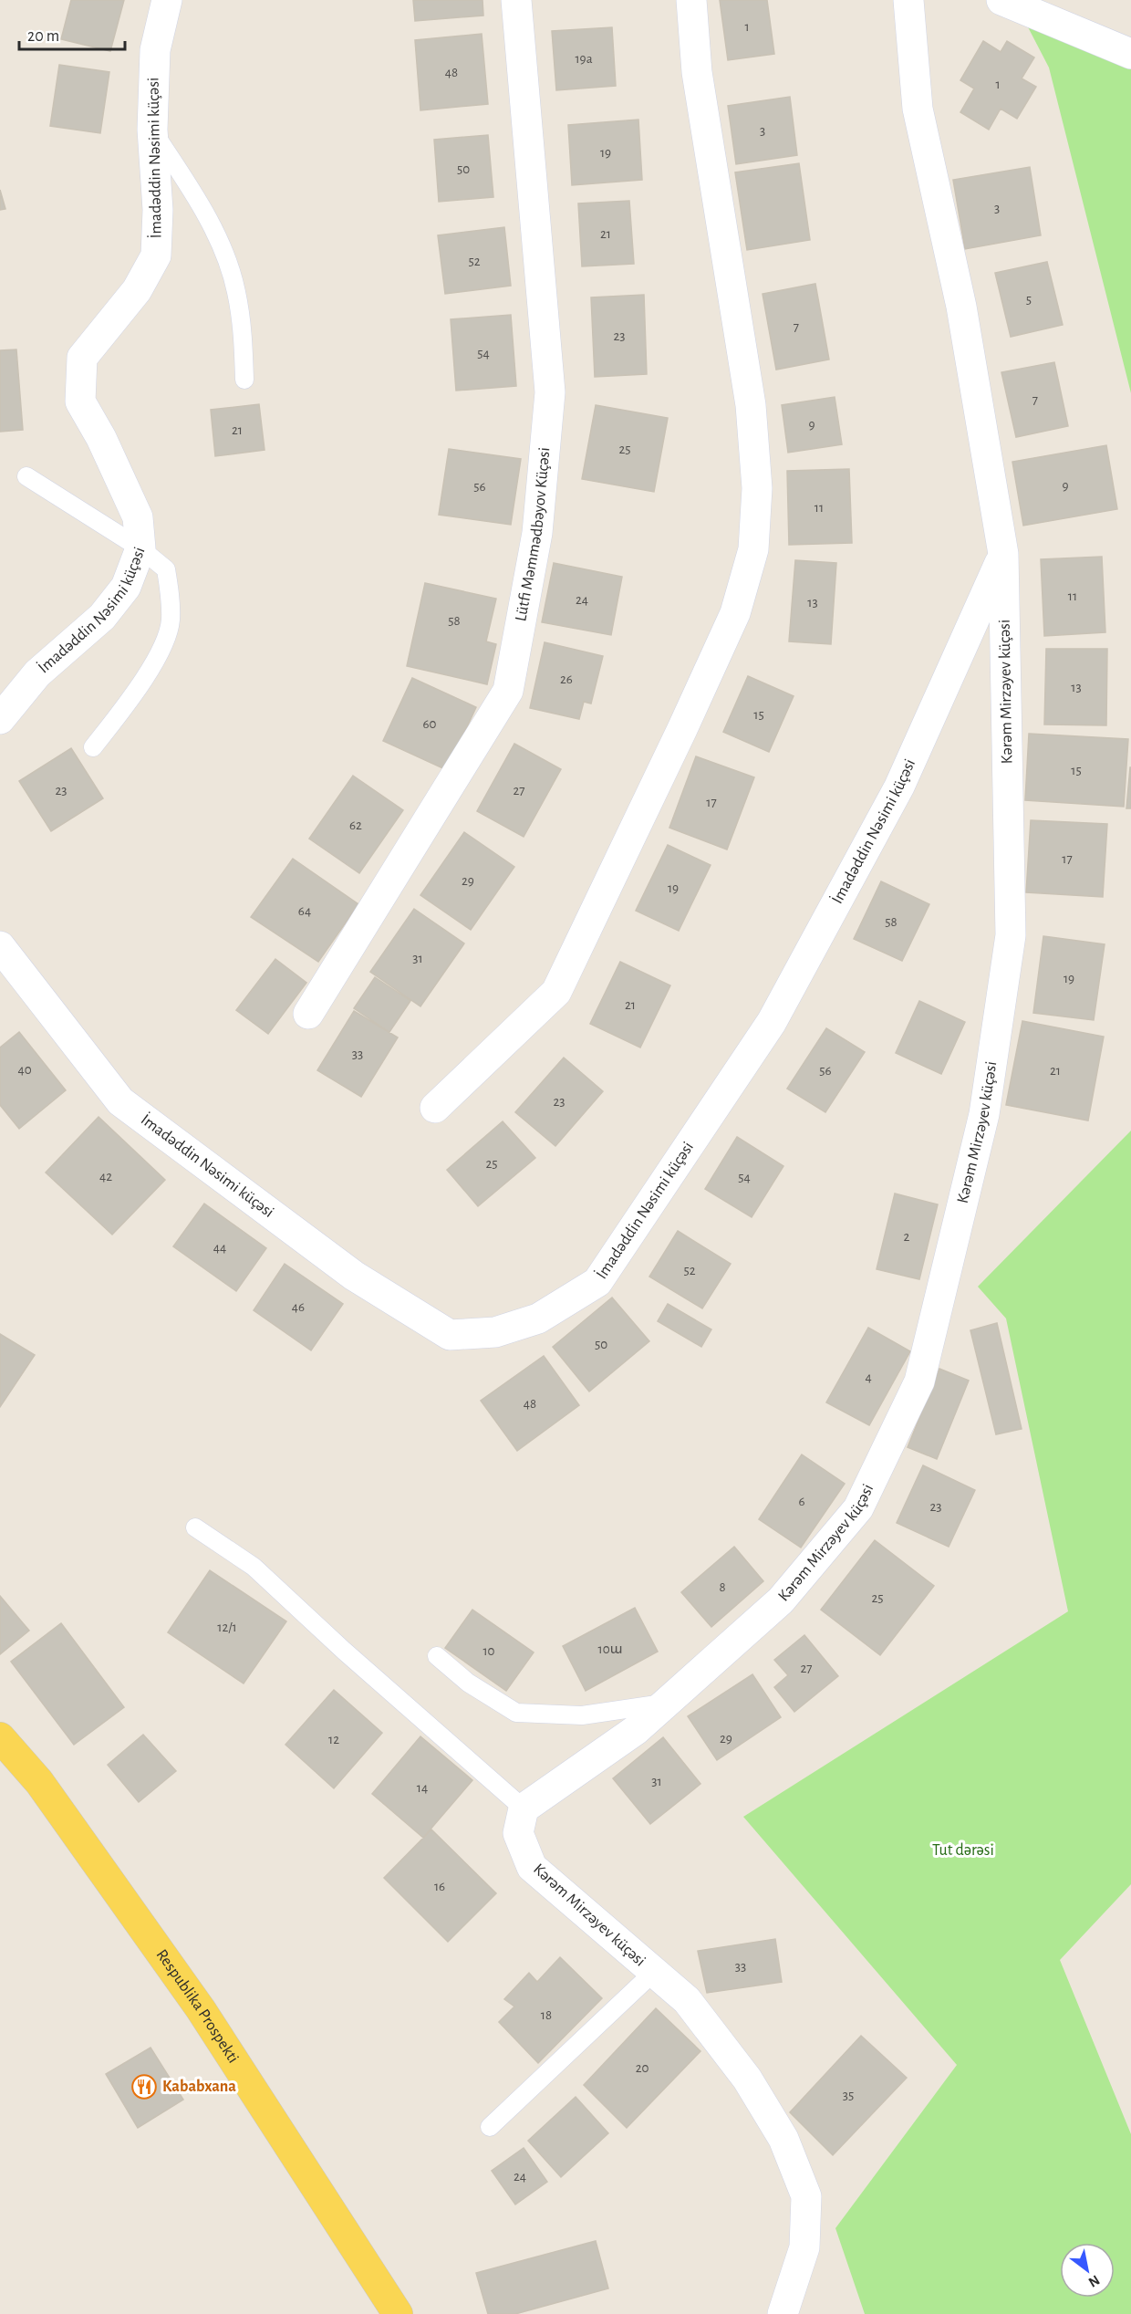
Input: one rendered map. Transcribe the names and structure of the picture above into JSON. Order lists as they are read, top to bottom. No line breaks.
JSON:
{"streets":{"main road":["Respublika Prospekti"],"street":["İmadəddin Nəsimi küçəsi","Lütfi Məmmədbəyov Küçəsi","Kərəm Mirzəyev küçəsi"]},"crossings":[["İmadəddin Nəsimi küçəsi","Kərəm Mirzəyev küçəsi"]],"parks":["Tut dərəsi"],"places":{"restaurant":["Kababxana"]},"house_numbers":["1","19a","48","1","3","19","50","3","21","52","5","7","23","54","7","9","21","25","9","56","11","11","24","13","58","26","13","15","60","15","23","27","17","62","17","29","19","64","58","31","19","21","33","40","56","21","23","25","42","54","2","44","52","46","50","4","48","6","23","8","25","12/1","10ա","10","27","29","12","31","14","16","33","18","20","35","24"],"scale_bar":"20 m","north":"bottom right"}
